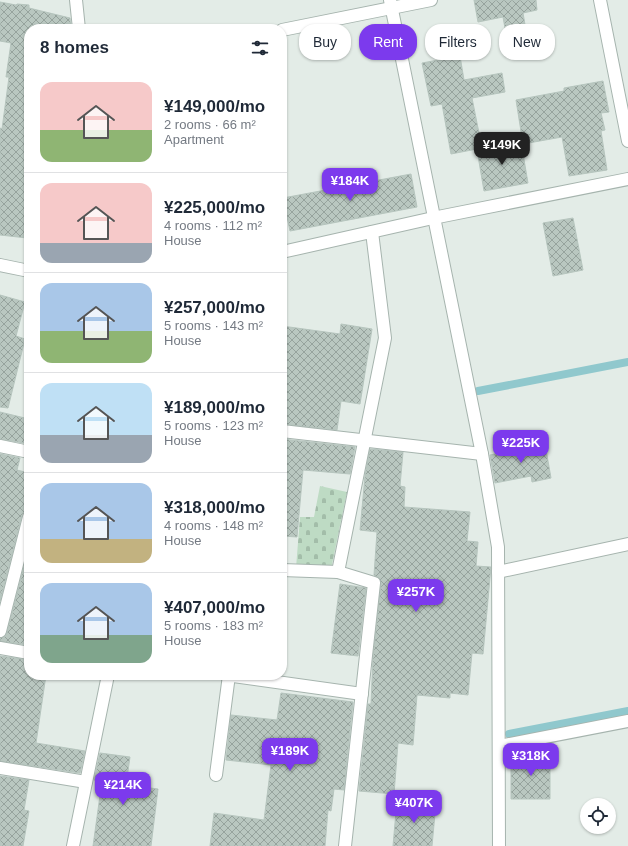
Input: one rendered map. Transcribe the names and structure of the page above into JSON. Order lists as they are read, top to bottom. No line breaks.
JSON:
{"page":{"chip":["Buy","Rent","Filters","New"],"heading":"8 homes","list":[{"name":"¥149,000/mo","note":"2 rooms · 66 m² · Apartment"},{"name":"¥225,000/mo","note":"4 rooms · 112 m² · House"},{"name":"¥257,000/mo","note":"5 rooms · 143 m² · House"},{"name":"¥189,000/mo","note":"5 rooms · 123 m² · House"},{"name":"¥318,000/mo","note":"4 rooms · 148 m² · House"},{"name":"¥407,000/mo","note":"5 rooms · 183 m² · House"}],"price":["¥149K","¥184K","¥225K","¥257K","¥189K","¥318K","¥214K","¥407K"]}}
